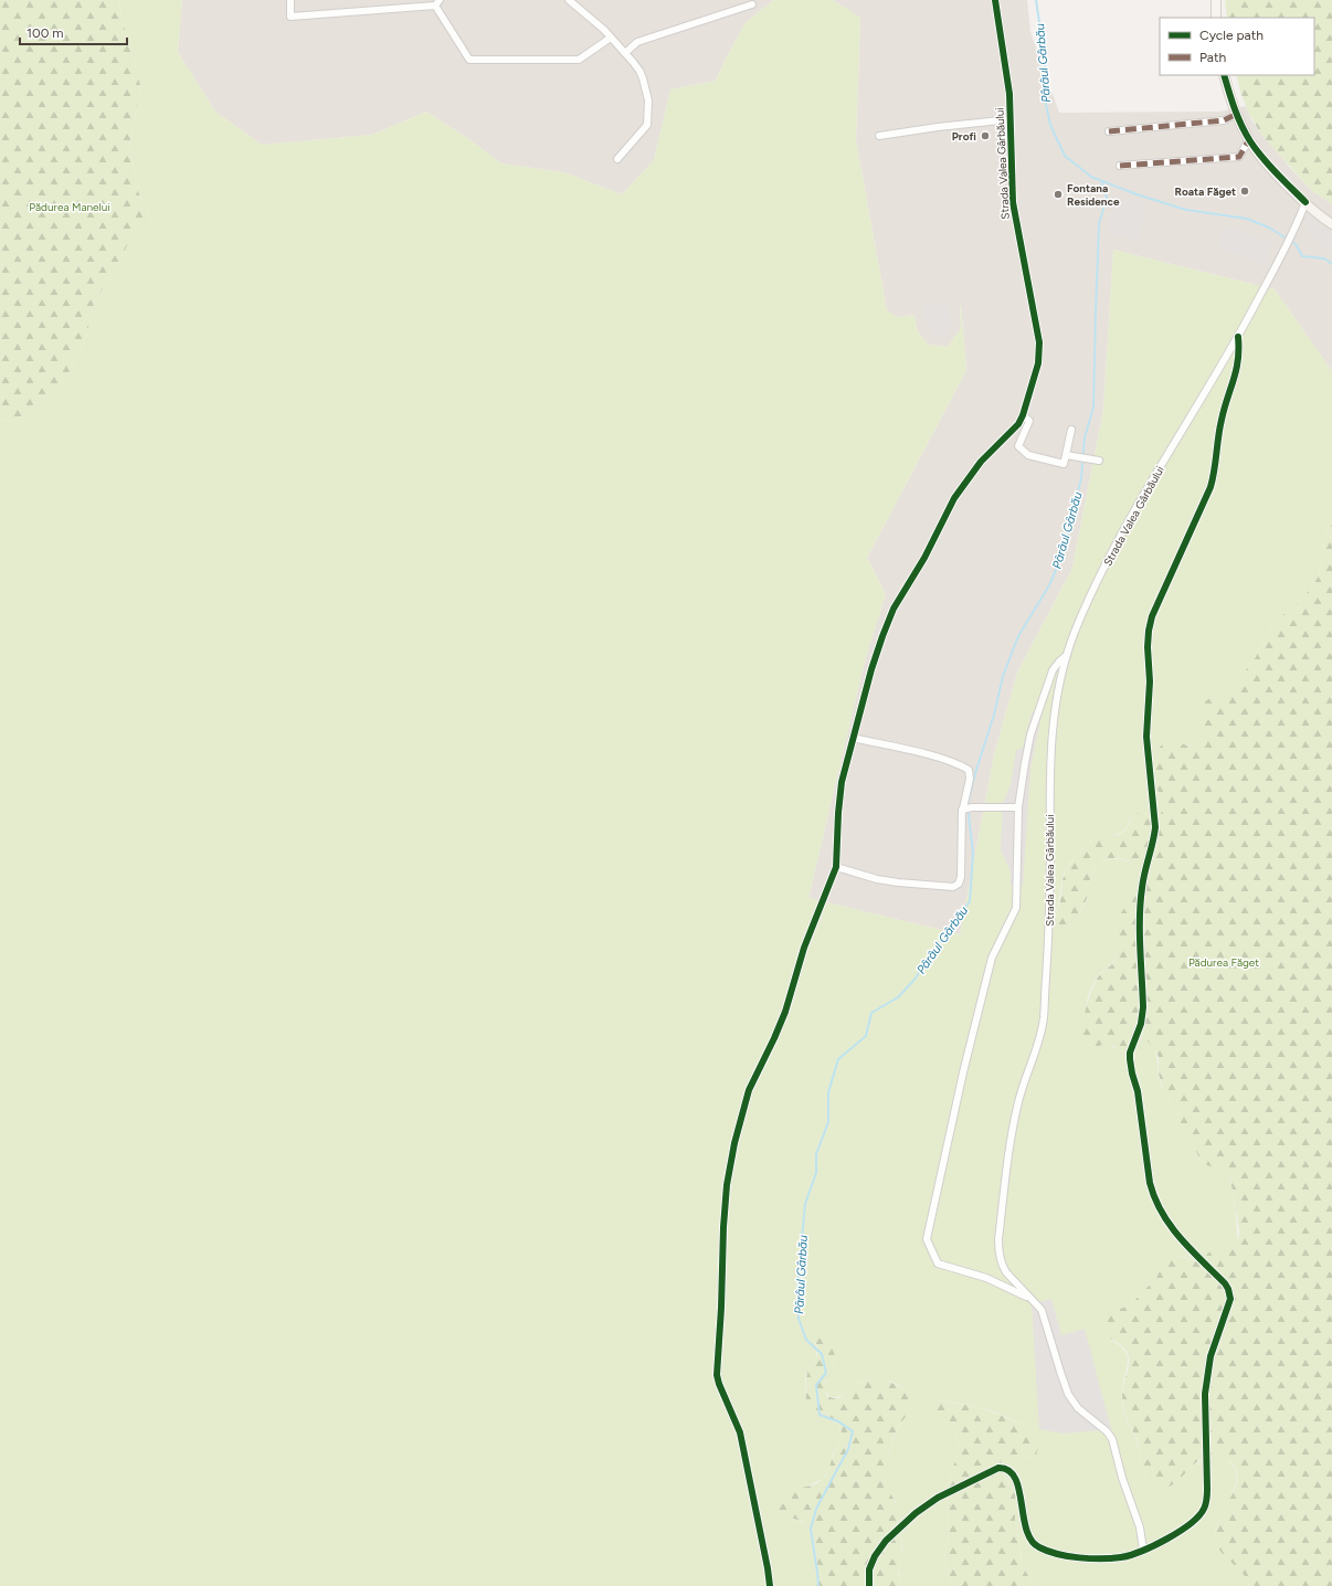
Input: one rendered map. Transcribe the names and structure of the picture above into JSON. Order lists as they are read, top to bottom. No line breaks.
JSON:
{"streets":{"street":["Strada Valea Gârbăului"]},"water":["Pârâul Gârbău"],"parks":["Pădurea Manelui","Pădurea Făget"],"places":["Profi","Roata Făget","Fontana Residence"],"legend":["Cycle path","Path"],"scale_bar":"100 m"}
